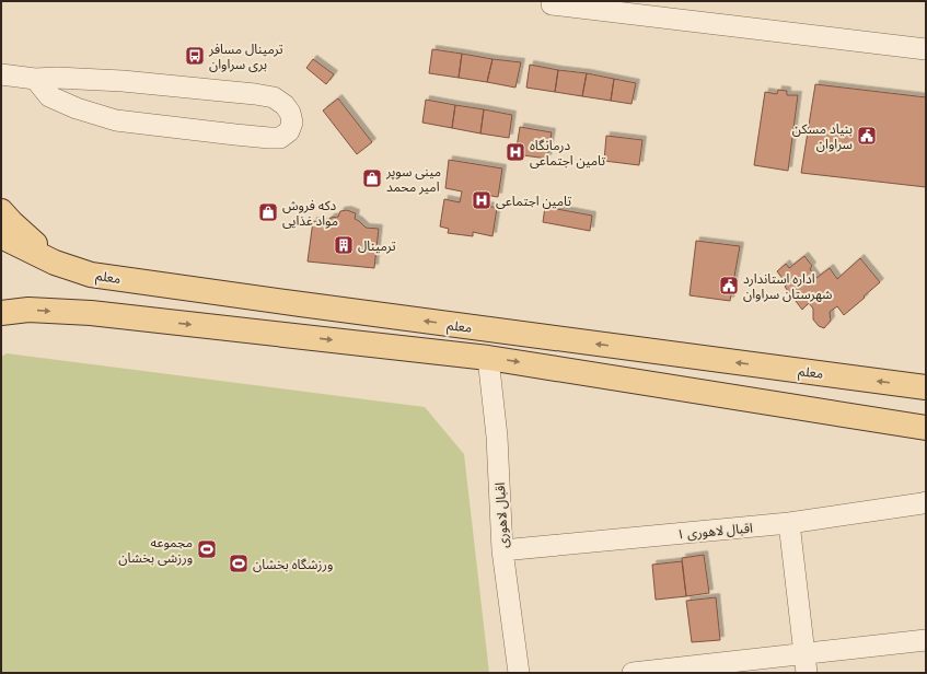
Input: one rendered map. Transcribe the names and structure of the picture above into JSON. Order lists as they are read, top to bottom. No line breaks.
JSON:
{"streets":{"main road":["معلم"],"street":["اقبال لاهوری","اقبال لاهوری ۱"]},"crossings":[["اقبال لاهوری","اقبال لاهوری ۱"]],"places":{"bus stop":["ترمینال مسافر بری سراوان"],"public building":["بنیاد مسکن سراوان","اداره استاندارد شهرستان سراوان"],"hospital":["درمانگاه تامین اجتماعی","تامین اجتماعی"],"shop":["مینی سوپر امیر محمد","دکه فروش مواد غذایی"],"building":["ترمینال"],"sports":["مجموعه ورزشی بخشان","ورزشگاه بخشان"]}}
